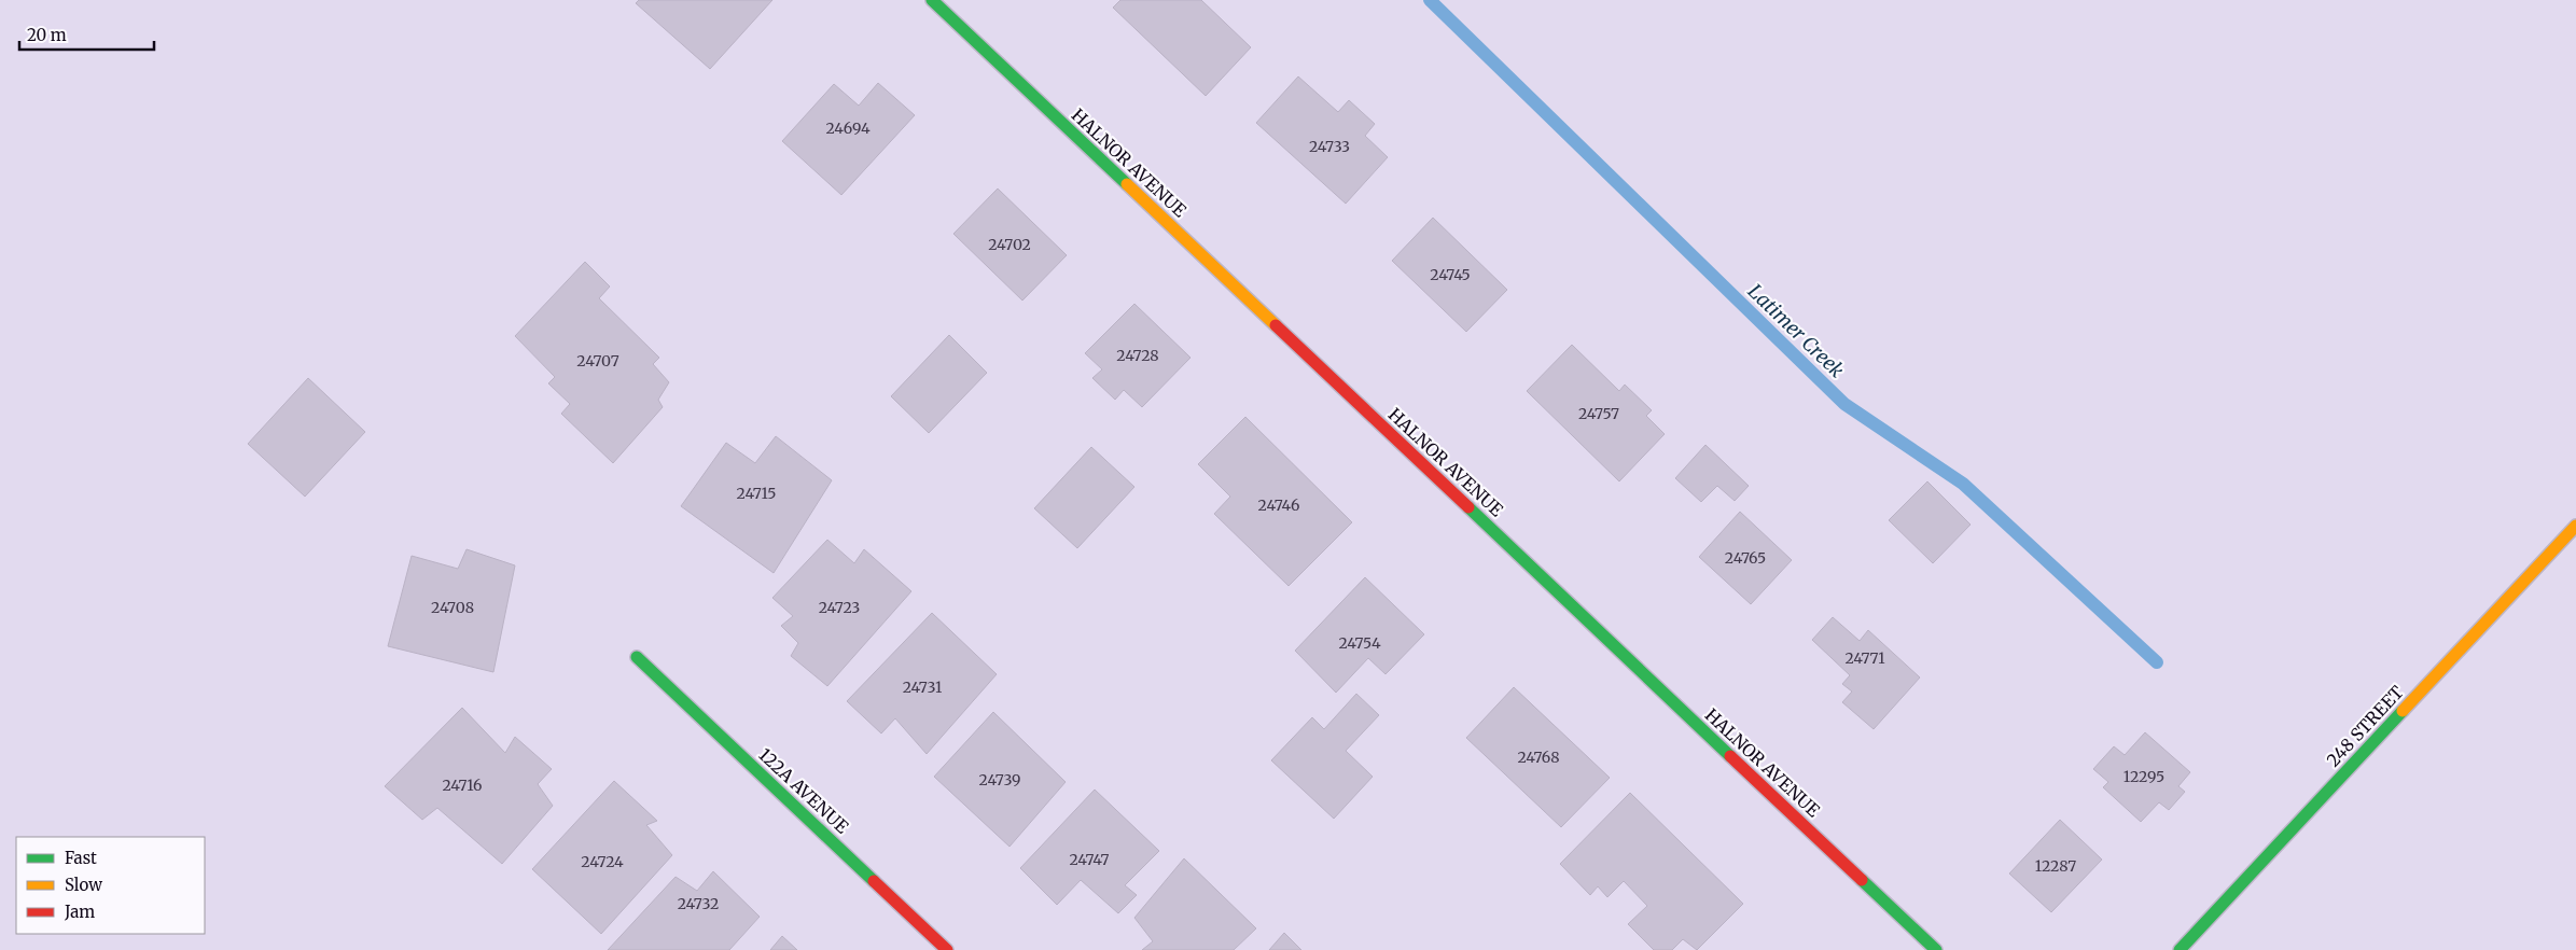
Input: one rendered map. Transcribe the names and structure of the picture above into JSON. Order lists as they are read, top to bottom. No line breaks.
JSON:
{"streets":{"street":["HALNOR AVENUE","248 STREET","122A AVENUE"]},"water":["Latimer Creek"],"house_numbers":["24694","24733","24702","24745","24728","24707","24757","24715","24746","24765","24708","24723","24754","24771","24731","24768","12295","24739","24716","24747","24724","12287","24732"],"legend":["Fast","Slow","Jam"],"scale_bar":"20 m"}
